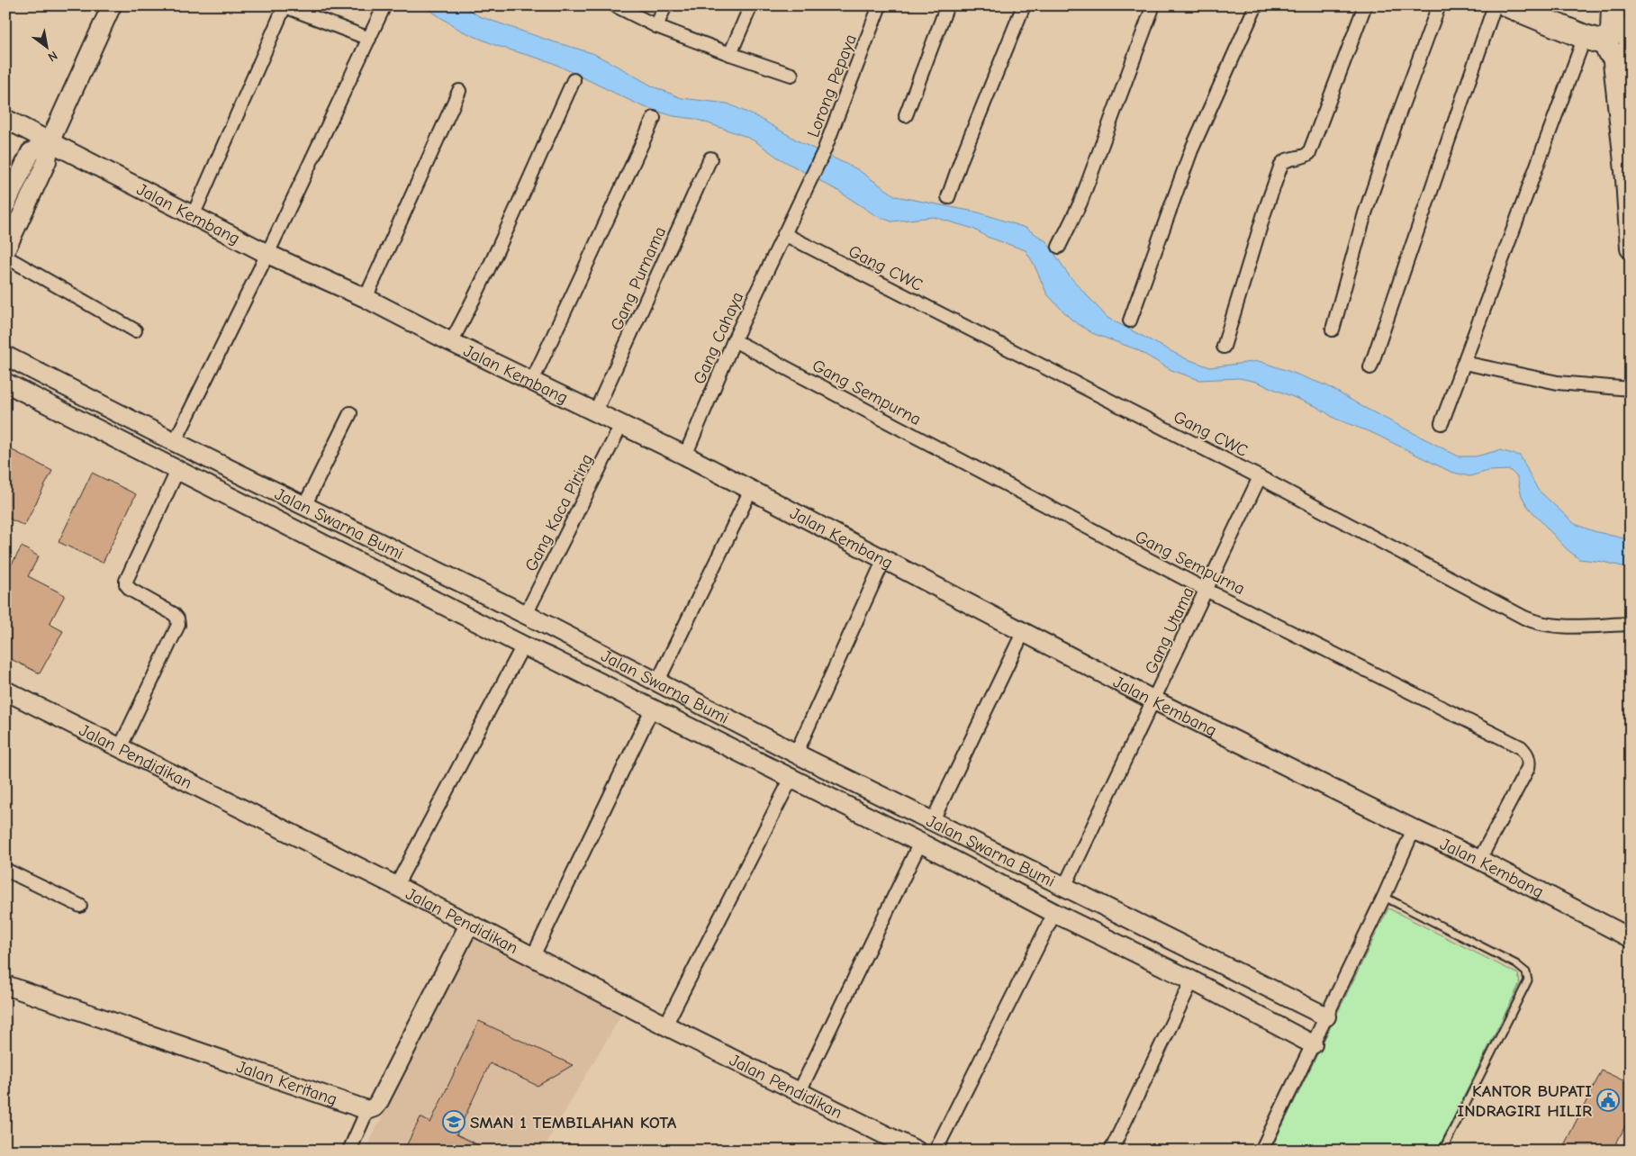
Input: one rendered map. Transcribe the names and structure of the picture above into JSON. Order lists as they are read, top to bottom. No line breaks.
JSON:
{"streets":{"street":["Lorong Pepaya","Jalan Kembang","Gang CWC","Gang Purnama","Gang Cahaya","Gang Sempurna","Gang Kaca Piring","Jalan Swarna Bumi","Gang Utama","Jalan Pendidikan","Jalan Keritang"]},"crossings":[["Lorong Pepaya","Gang Cahaya"],["Jalan Kembang","Gang Purnama"],["Jalan Kembang","Gang Cahaya"],["Jalan Kembang","Gang Sempurna"],["Jalan Kembang","Gang Kaca Piring"],["Jalan Kembang","Gang Utama"],["Gang CWC","Gang Cahaya"],["Gang CWC","Gang Utama"],["Gang Cahaya","Gang Sempurna"],["Gang Sempurna","Gang Utama"],["Gang Kaca Piring","Jalan Swarna Bumi"],["Jalan Swarna Bumi","Gang Utama"]],"places":{"public building":["KANTOR BUPATI INDRAGIRI HILIR"],"school or university":["SMAN 1 TEMBILAHAN KOTA"]},"north":"bottom right"}
